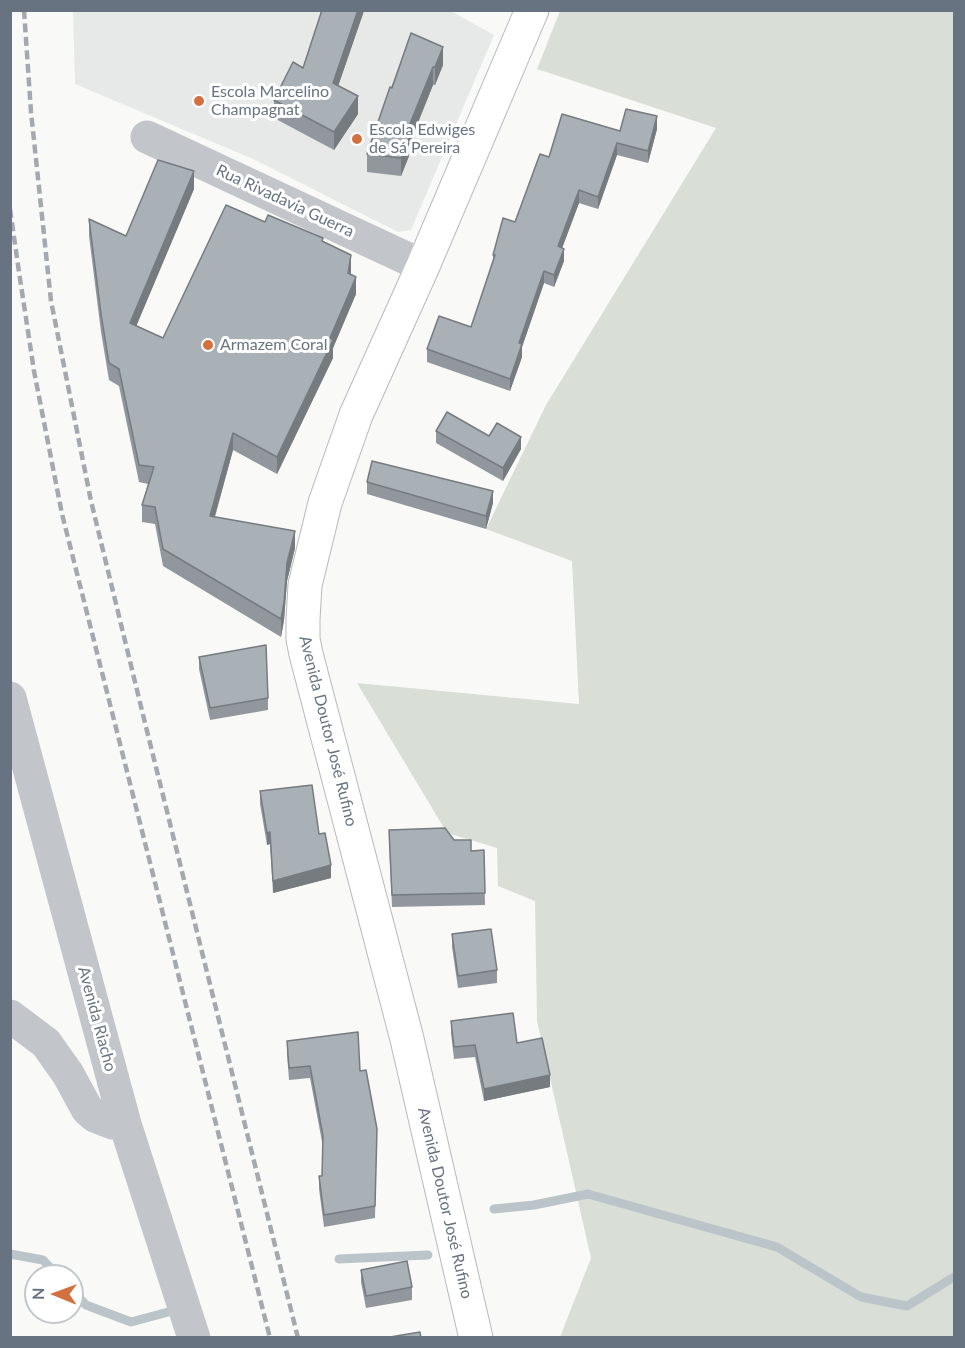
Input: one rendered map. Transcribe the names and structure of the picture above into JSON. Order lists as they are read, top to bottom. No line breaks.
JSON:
{"streets":{"main road":["Avenida Doutor José Rufino"],"street":["Rua Rivadavia Guerra","Avenida Riacho"]},"crossings":[["Rua Rivadavia Guerra","Avenida Doutor José Rufino"]],"places":["Escola Marcelino Champagnat","Escola Edwiges de Sá Pereira","Armazem Coral"],"north":"left"}
